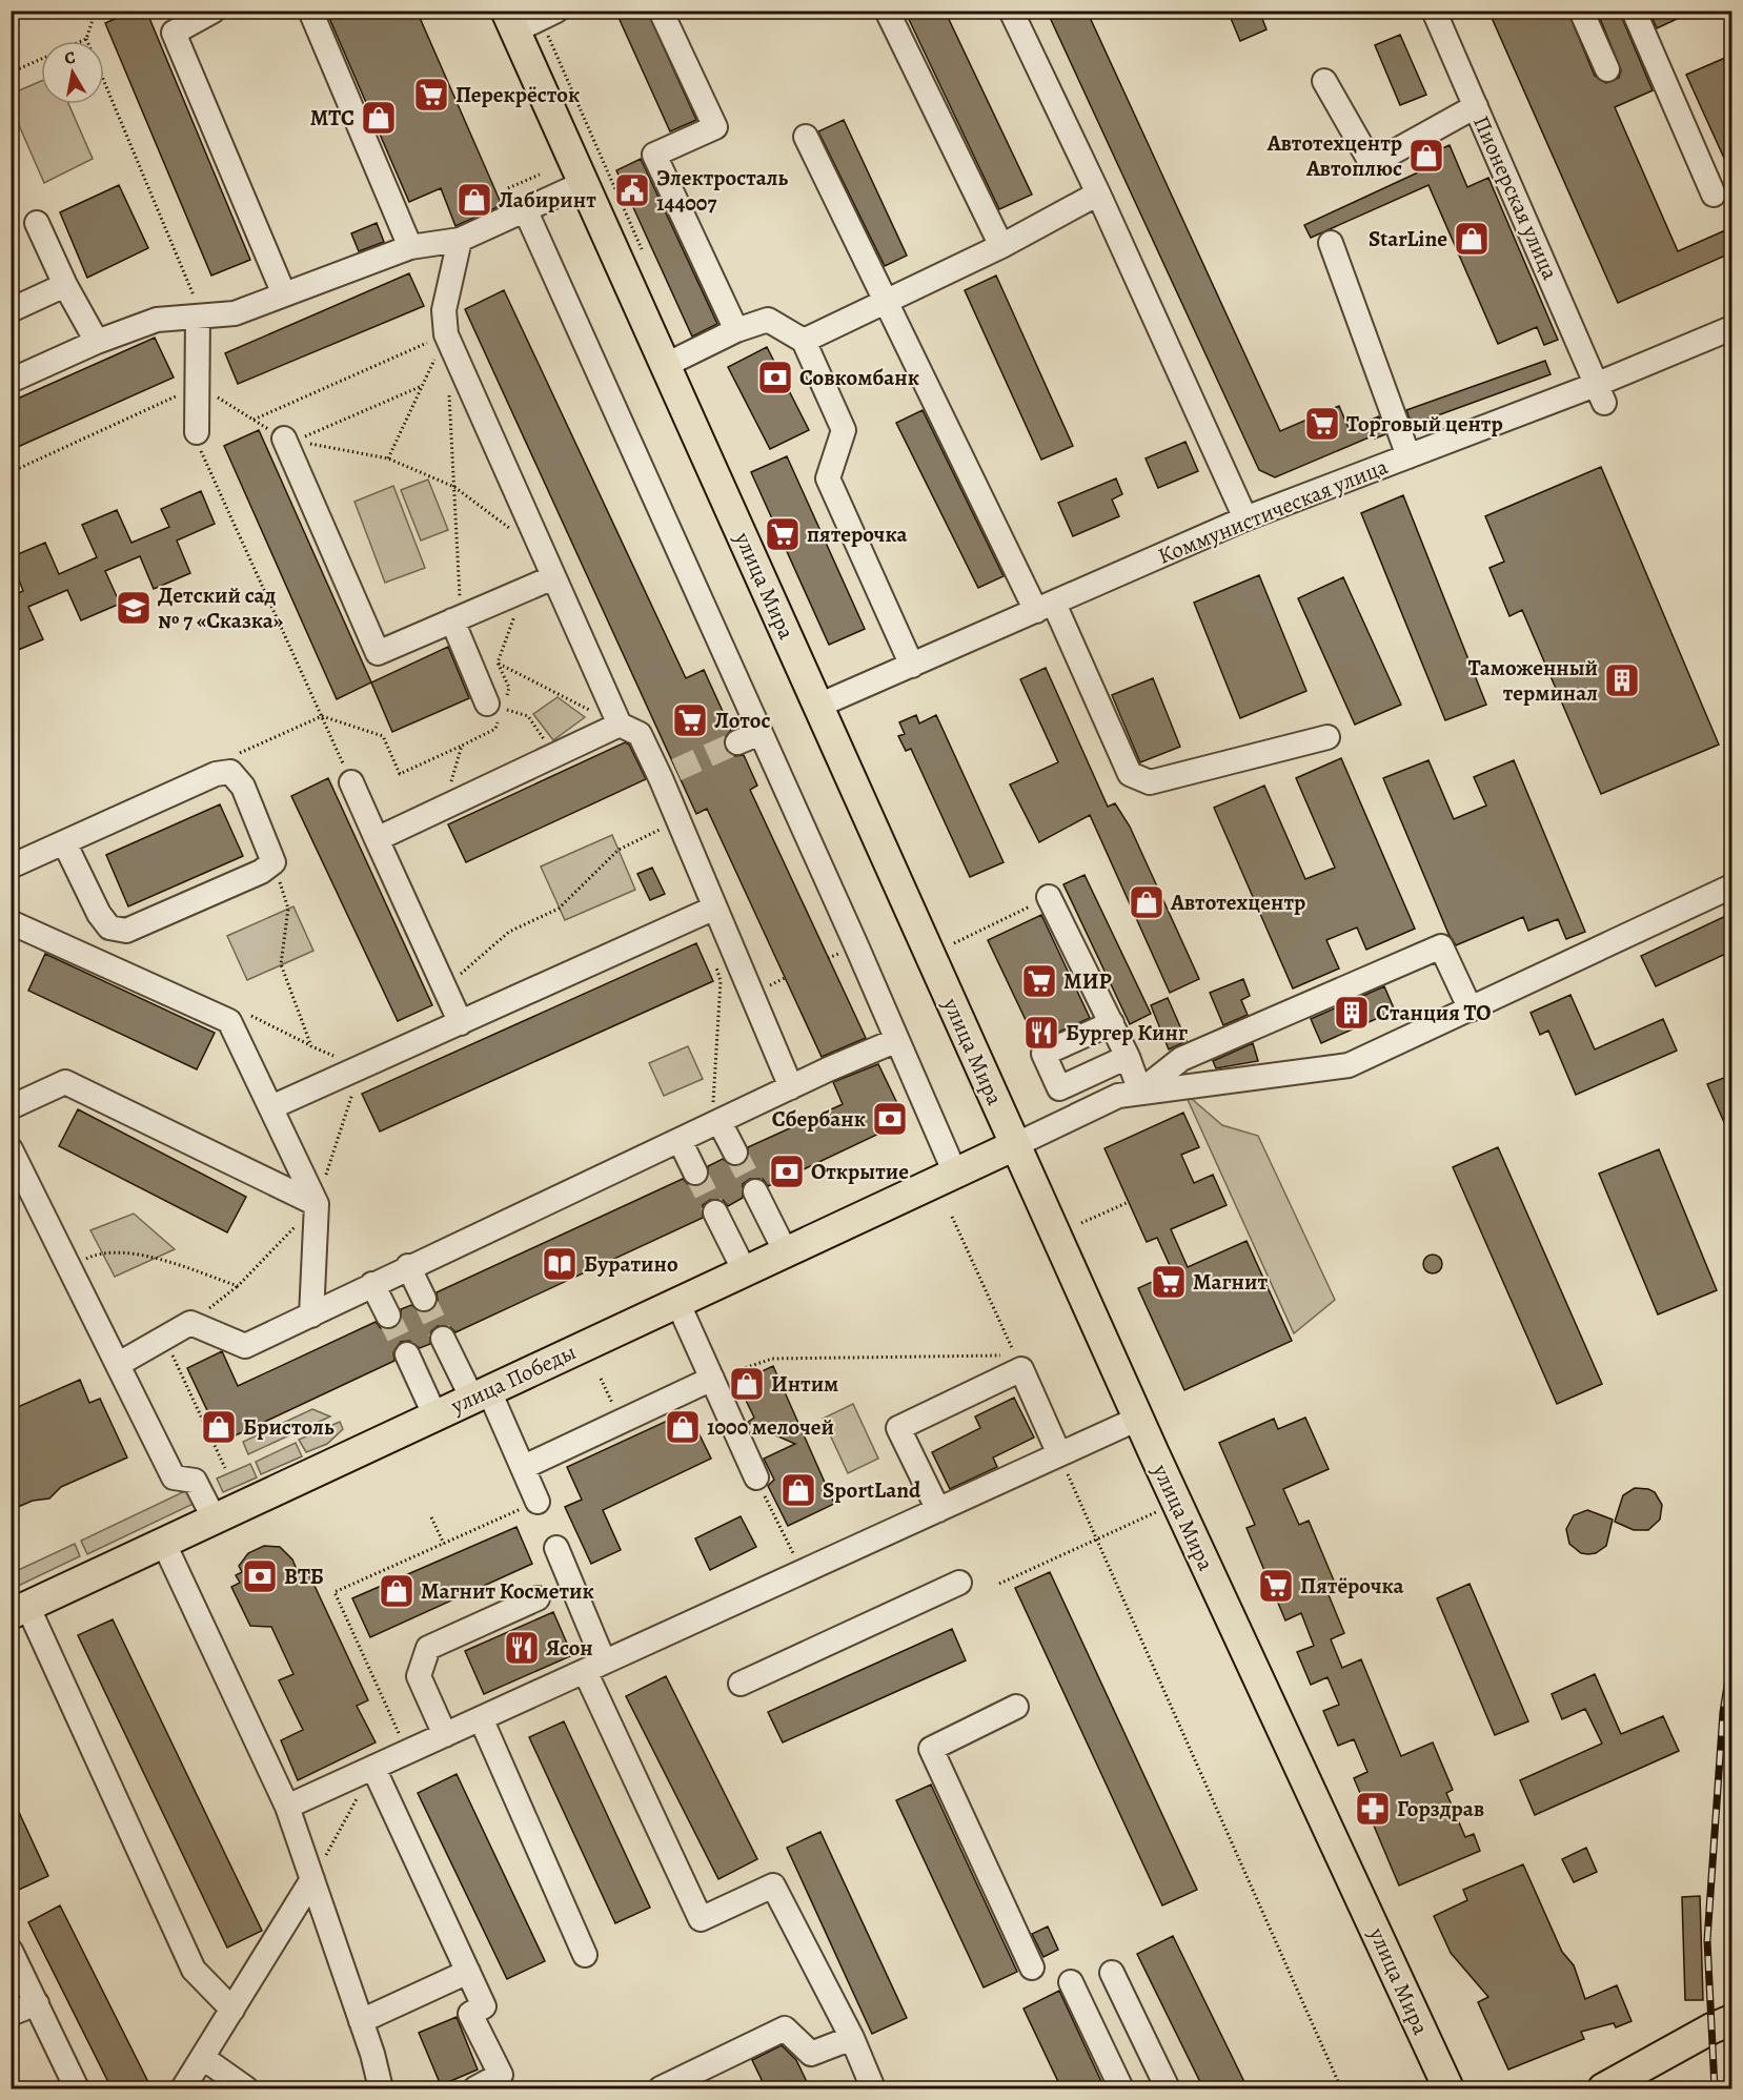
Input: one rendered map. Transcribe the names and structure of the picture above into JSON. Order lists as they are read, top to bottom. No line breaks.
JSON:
{"streets":{"main road":["улица Мира","улица Победы"],"street":["Пионерская улица","Коммунистическая улица"]},"crossings":[["Пионерская улица","Коммунистическая улица"],["Коммунистическая улица","улица Мира"],["улица Мира","улица Победы"]],"places":{"supermarket":["Перекрёсток","Торговый центр","пятерочка","Лотос","МИР","Магнит","Пятёрочка"],"shop":["МТС","Автотехцентр Автоплюс","Лабиринт","StarLine","Автотехцентр","Интим","Бристоль","1000 мелочей","SportLand","Магнит Косметик"],"public building":["Электросталь 144007"],"bank":["Совкомбанк","Сбербанк","Открытие","ВТБ"],"school or university":["Детский сад № 7 «Сказка»"],"building":["Таможенный терминал","Станция ТО"],"restaurant":["Бургер Кинг","Ясон"],"library":["Буратино"],"pharmacy":["Горздрав"]},"north":"top"}
